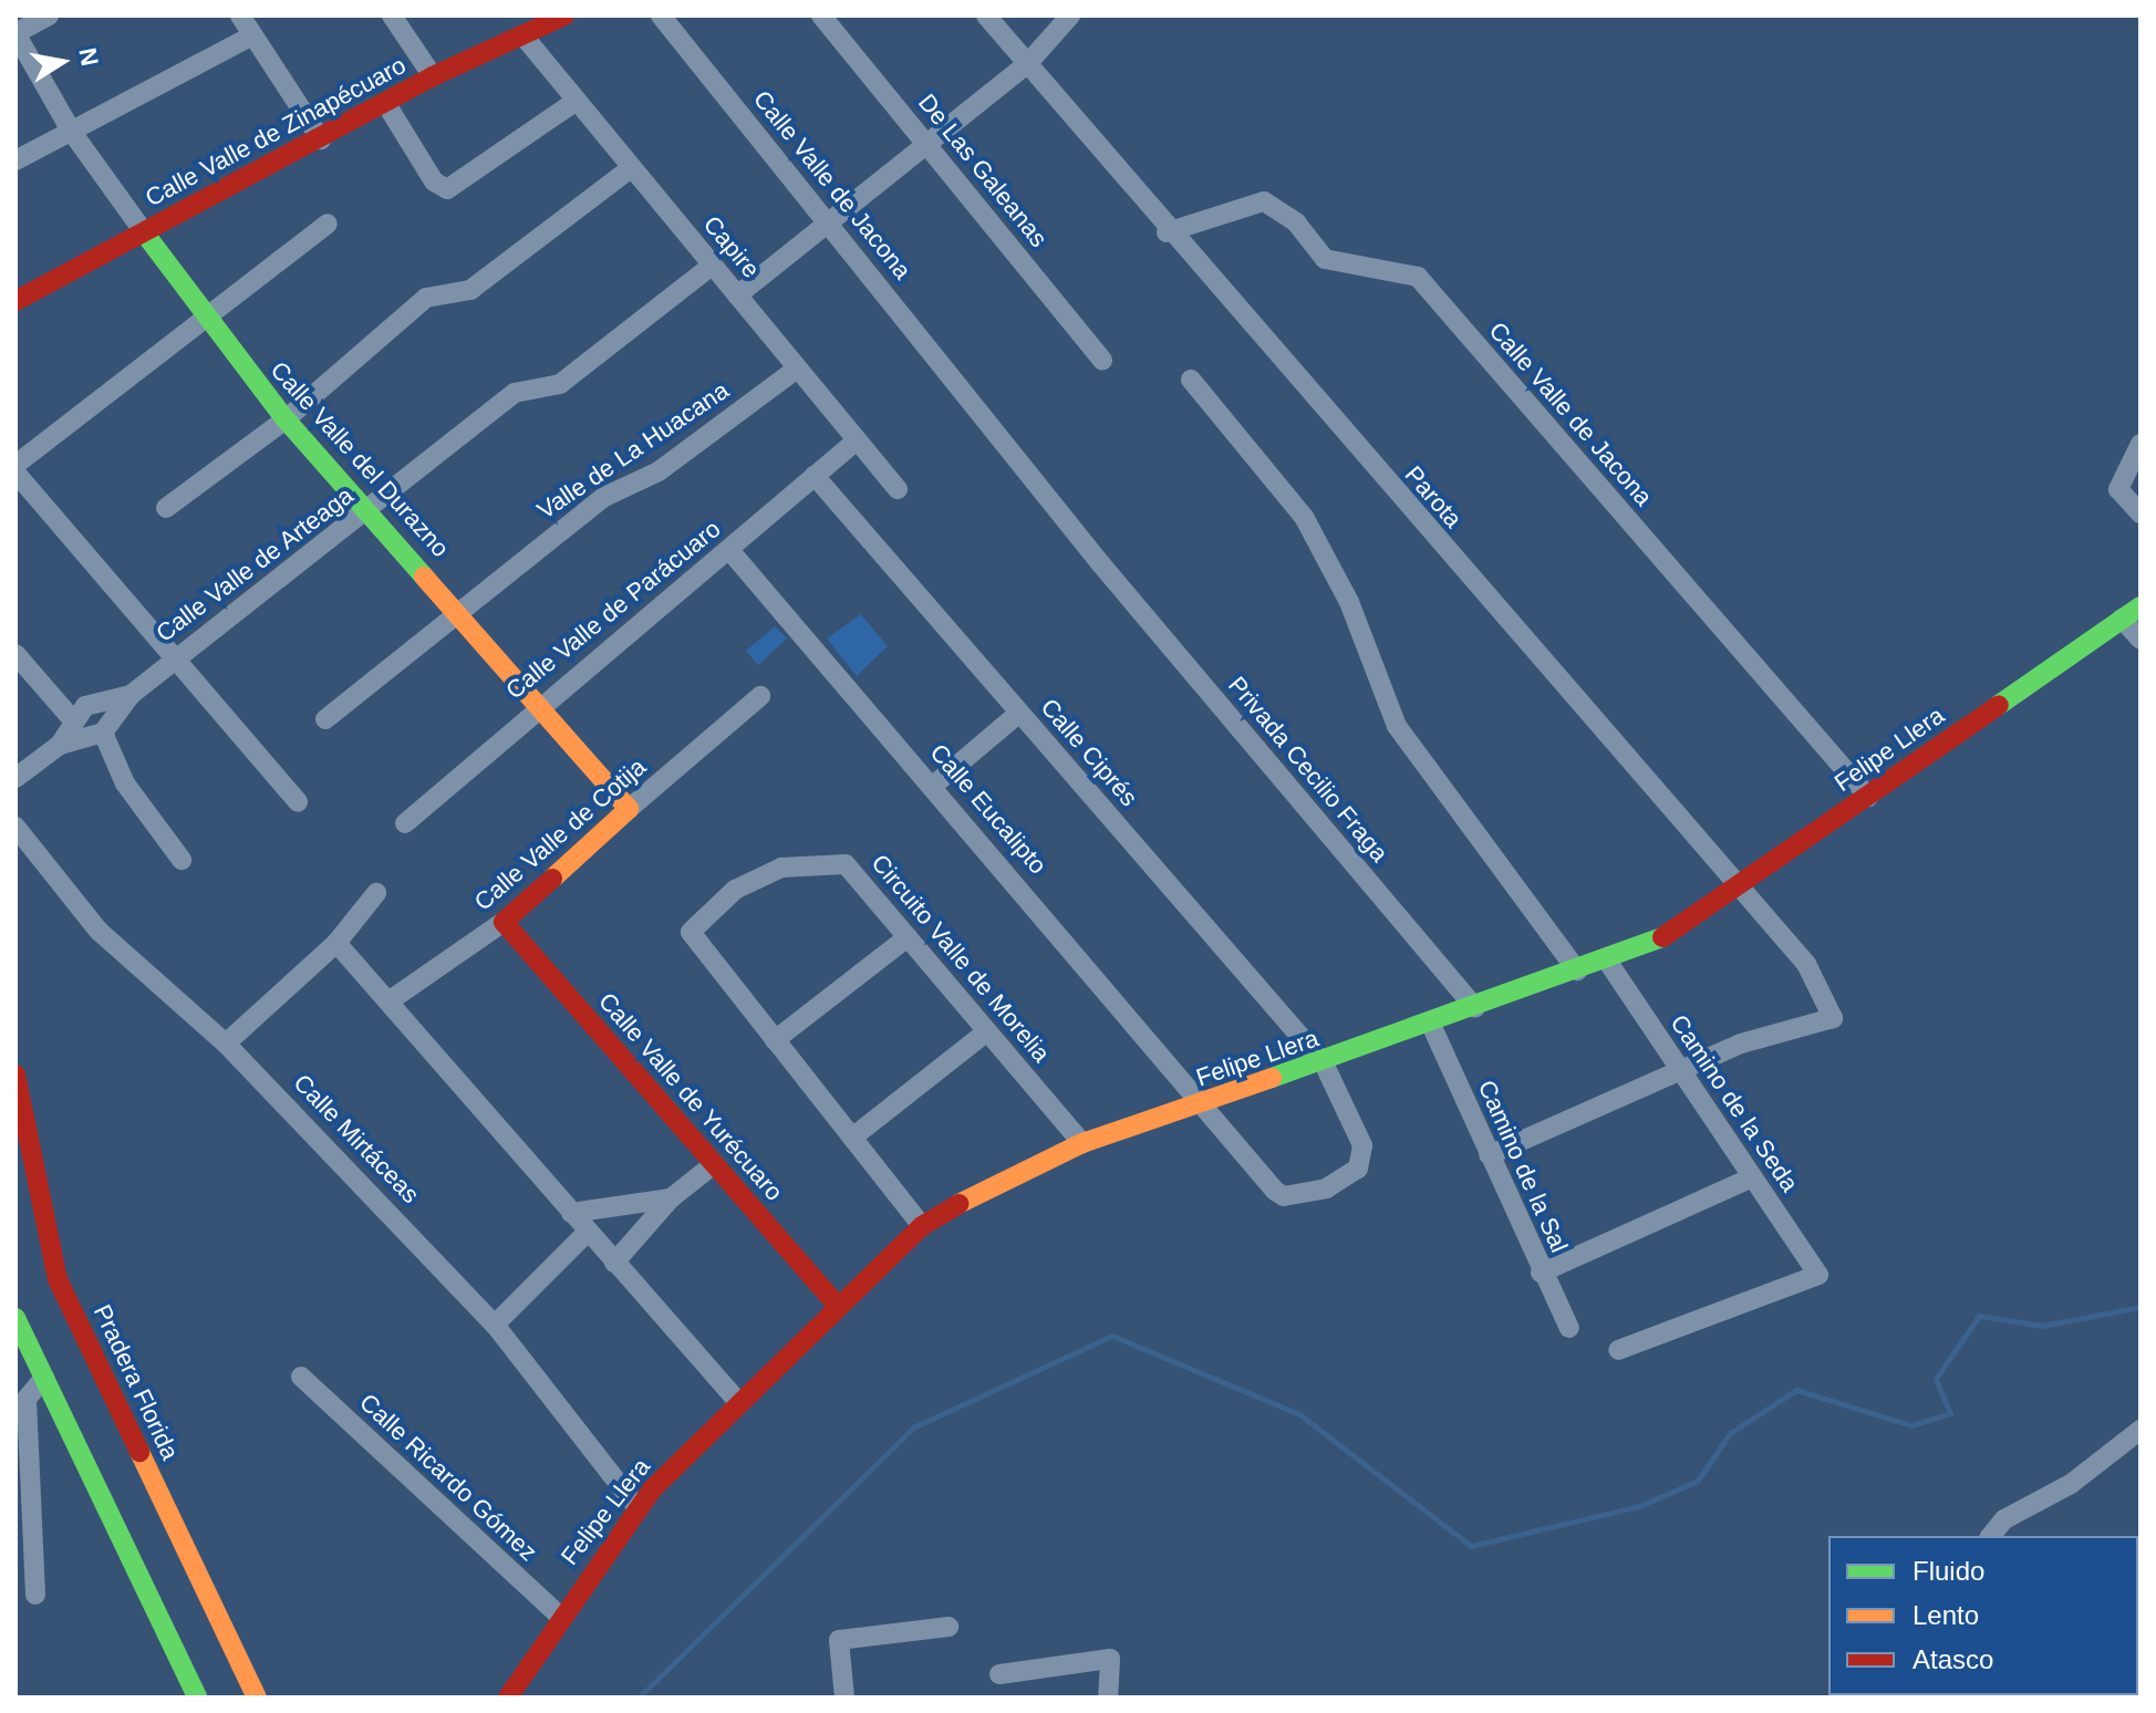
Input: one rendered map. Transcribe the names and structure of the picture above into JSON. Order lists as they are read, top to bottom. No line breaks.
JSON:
{"streets":{"street":["Calle Valle de Zinapécuaro","De Las Galeanas","Calle Valle de Jacona","Capire","Valle de La Huacana","Calle Valle del Durazno","Parota","Calle Valle de Arteaga","Calle Valle de Parácuaro","Felipe Llera","Calle Ciprés","Privada Cecilio Fraga","Calle Eucalipto","Calle Valle de Cotija","Circuito Valle de Morelia","Calle Valle de Yurécuaro","Camino de la Seda","Calle Mirtáceas","Camino de la Sal","Pradera Florida","Calle Ricardo Gómez"]},"crossings":[["Calle Valle de Zinapécuaro","Capire"],["Calle Valle de Zinapécuaro","Calle Valle del Durazno"],["Calle Valle de Jacona","Parota"],["Calle Valle de Jacona","Felipe Llera"],["Calle Valle de Jacona","Privada Cecilio Fraga"],["Capire","Valle de La Huacana"],["Capire","Calle Valle de Arteaga"],["Capire","Calle Valle de Parácuaro"],["Valle de La Huacana","Calle Valle del Durazno"],["Calle Valle del Durazno","Calle Valle de Arteaga"],["Calle Valle del Durazno","Calle Valle de Parácuaro"],["Calle Valle del Durazno","Calle Valle de Cotija"],["Parota","Felipe Llera"],["Parota","Camino de la Seda"],["Calle Valle de Parácuaro","Calle Ciprés"],["Calle Valle de Parácuaro","Calle Eucalipto"],["Felipe Llera","Calle Ciprés"],["Felipe Llera","Privada Cecilio Fraga"],["Felipe Llera","Calle Eucalipto"],["Felipe Llera","Circuito Valle de Morelia"],["Felipe Llera","Calle Valle de Yurécuaro"],["Felipe Llera","Camino de la Seda"],["Felipe Llera","Calle Mirtáceas"],["Felipe Llera","Camino de la Sal"],["Felipe Llera","Calle Ricardo Gómez"],["Calle Ciprés","Calle Eucalipto"],["Calle Valle de Cotija","Calle Valle de Yurécuaro"]],"legend":["Fluido","Lento","Atasco"],"north":"right"}
